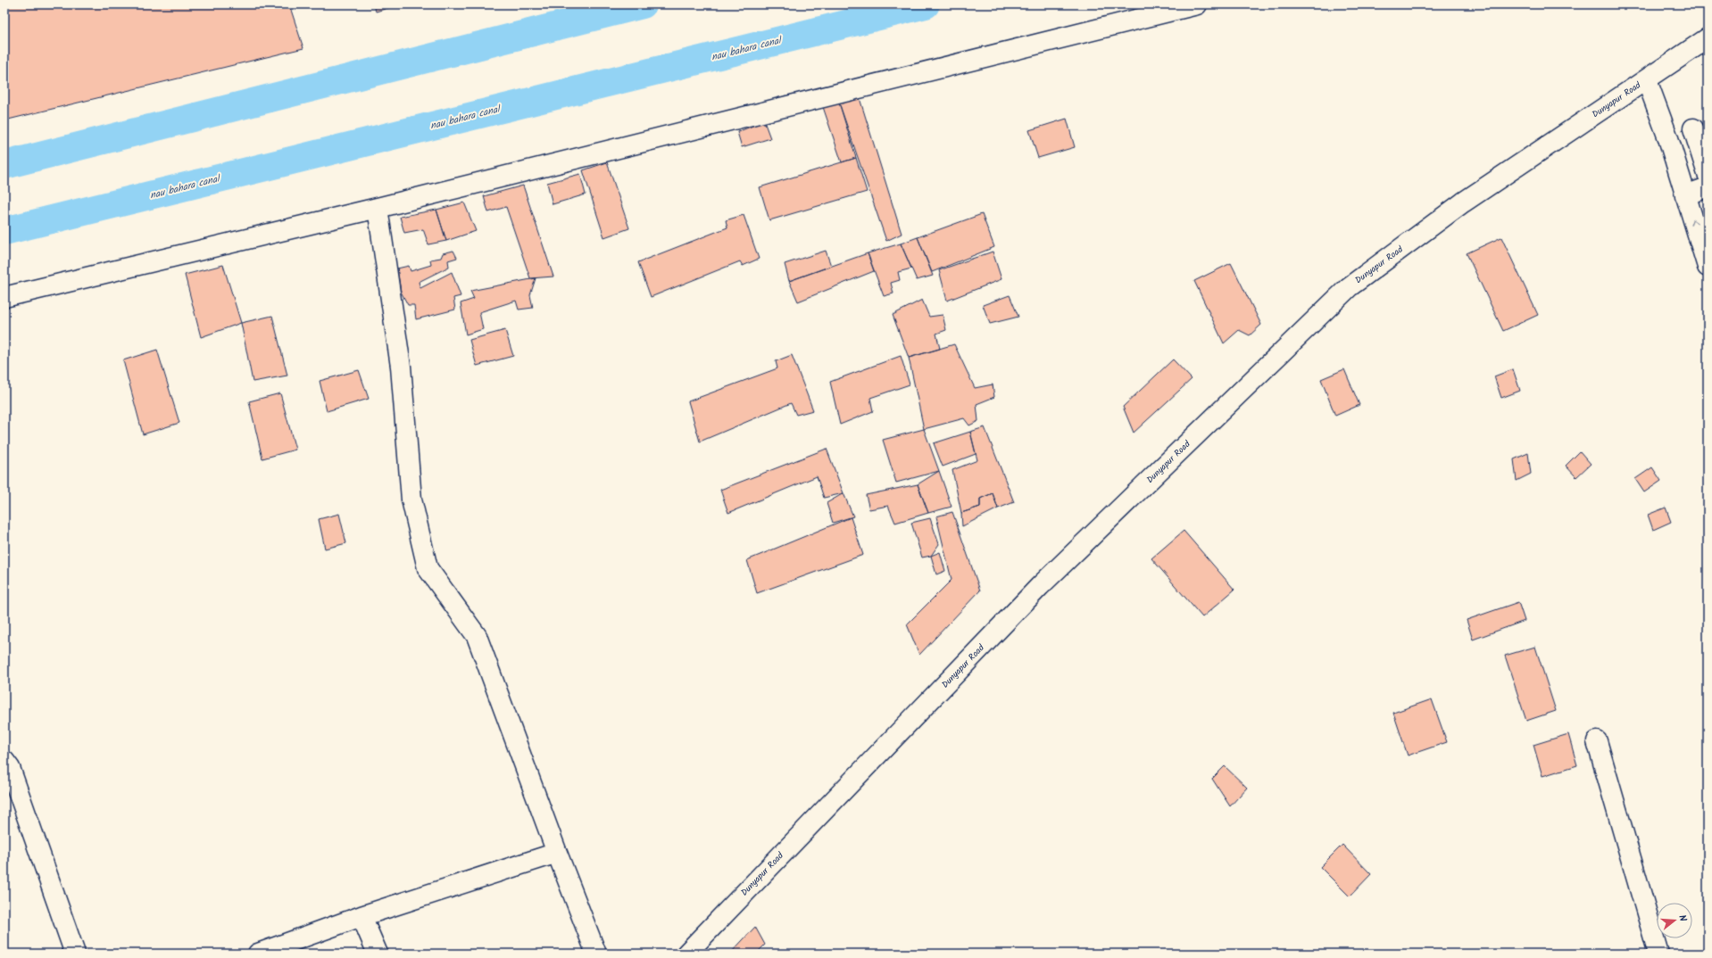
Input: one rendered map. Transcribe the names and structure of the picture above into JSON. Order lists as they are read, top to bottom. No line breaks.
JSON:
{"streets":{"street":["Dunyapur Road"]},"water":["nau bahara canal"],"north":"right"}
